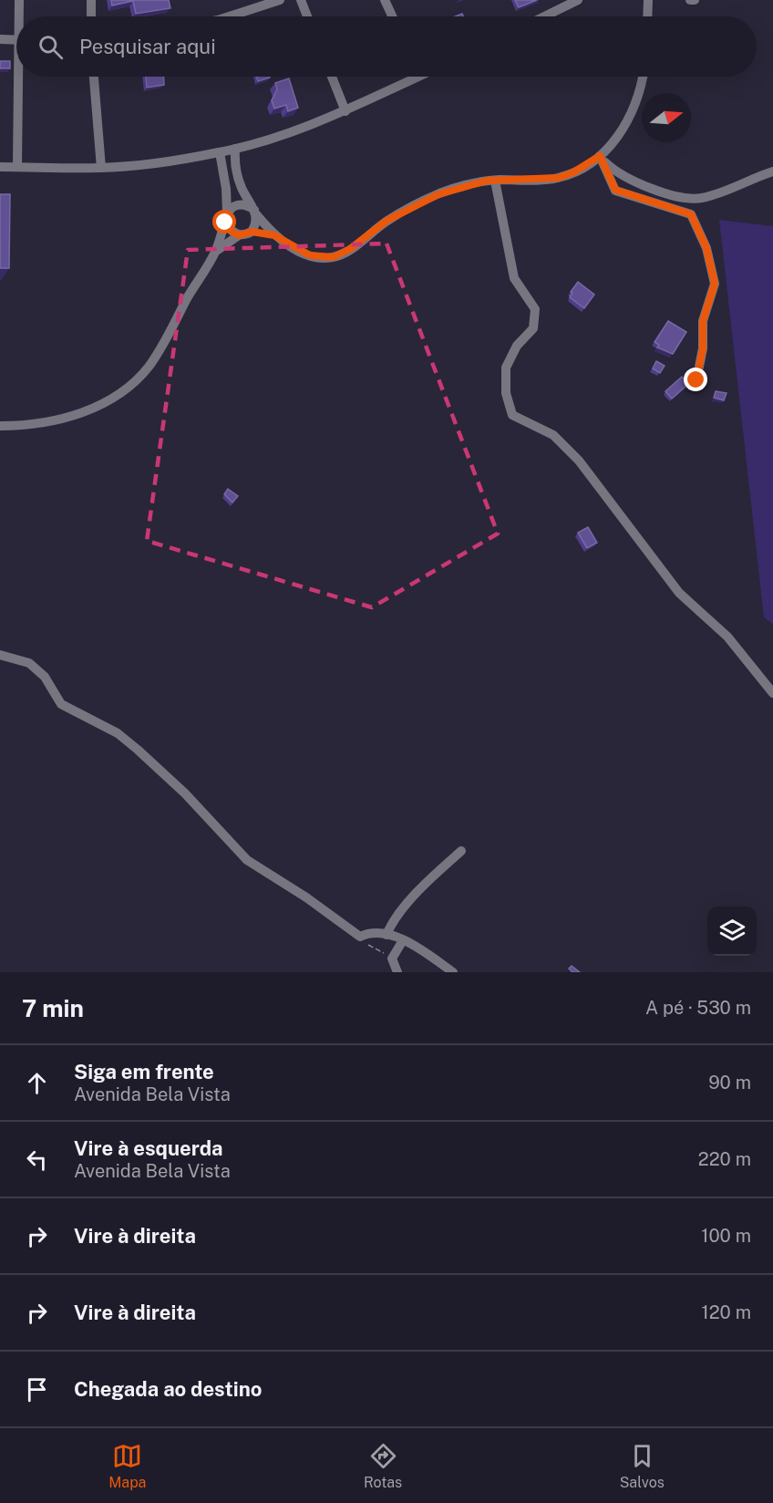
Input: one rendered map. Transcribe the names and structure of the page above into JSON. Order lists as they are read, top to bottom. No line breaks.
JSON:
{"north":"right","page":{"search":"Pesquisar aqui","heading":["7 min","A pé · 530 m"],"list":[["Siga em frente","Avenida Bela Vista","90 m"],["Vire à esquerda","Avenida Bela Vista","220 m"],["Vire à direita","100 m"],["Vire à direita","120 m"],"Chegada ao destino"],"nav":["Mapa","Rotas","Salvos"]}}
